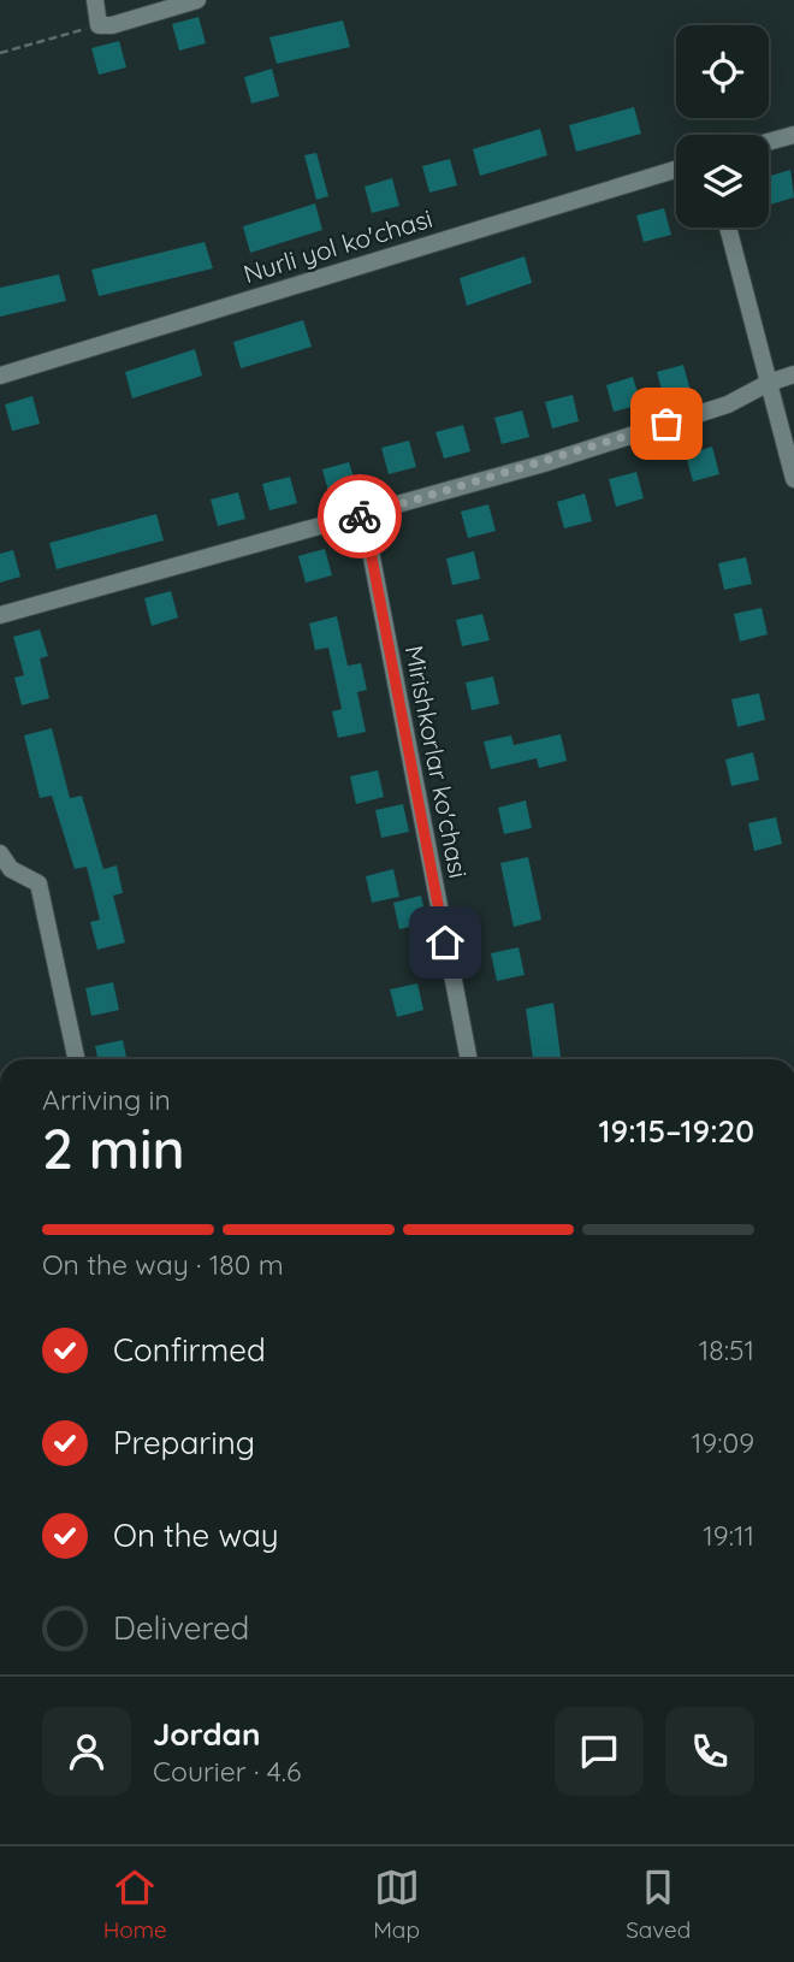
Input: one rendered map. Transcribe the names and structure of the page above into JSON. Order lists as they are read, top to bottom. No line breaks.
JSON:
{"streets":{"street":["Nurli yol ko'chasi","Mirishkorlar ko'chasi"]},"page":{"heading":["2 min","Arriving in","19:15–19:20"],"panel":["Jordan","Courier · 4.6"],"bar":"On the way · 180 m","list":[["Confirmed","18:51"],["Preparing","19:09"],["On the way","19:11"],"Delivered"],"tabs":["Home","Map","Saved"]}}
